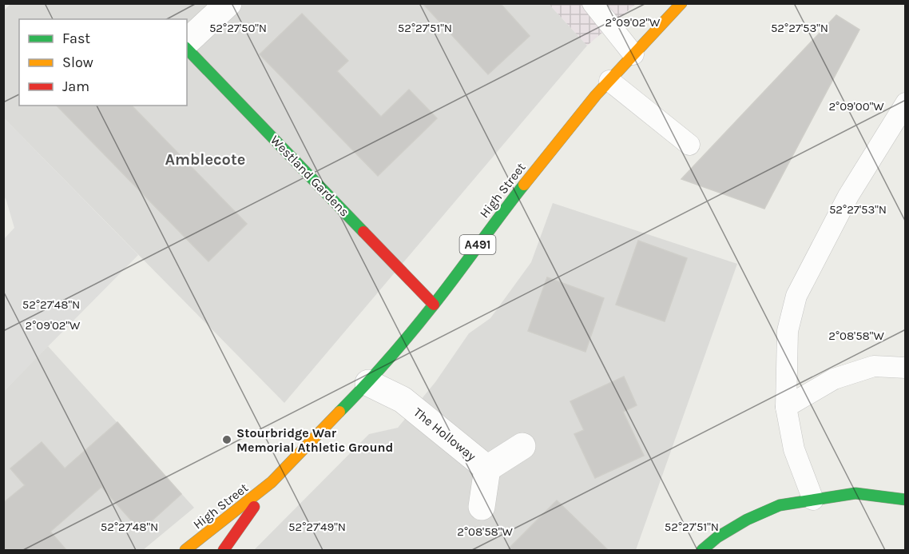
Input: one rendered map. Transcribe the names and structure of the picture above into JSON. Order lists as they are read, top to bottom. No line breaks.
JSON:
{"streets":{"main road":["Westland Gardens","High Street","A491"],"street":["The Holloway"]},"crossings":[["Westland Gardens","High Street"],["High Street","The Holloway"]],"districts":["Amblecote"],"places":["Stourbridge War Memorial Athletic Ground"],"legend":["Fast","Slow","Jam"],"coordinates":["2°09'02\"W","52°27'50\"N","52°27'51\"N","52°27'53\"N","2°09'00\"W","52°27'48\"N","2°08'58\"W","52°27'49\"N"]}
